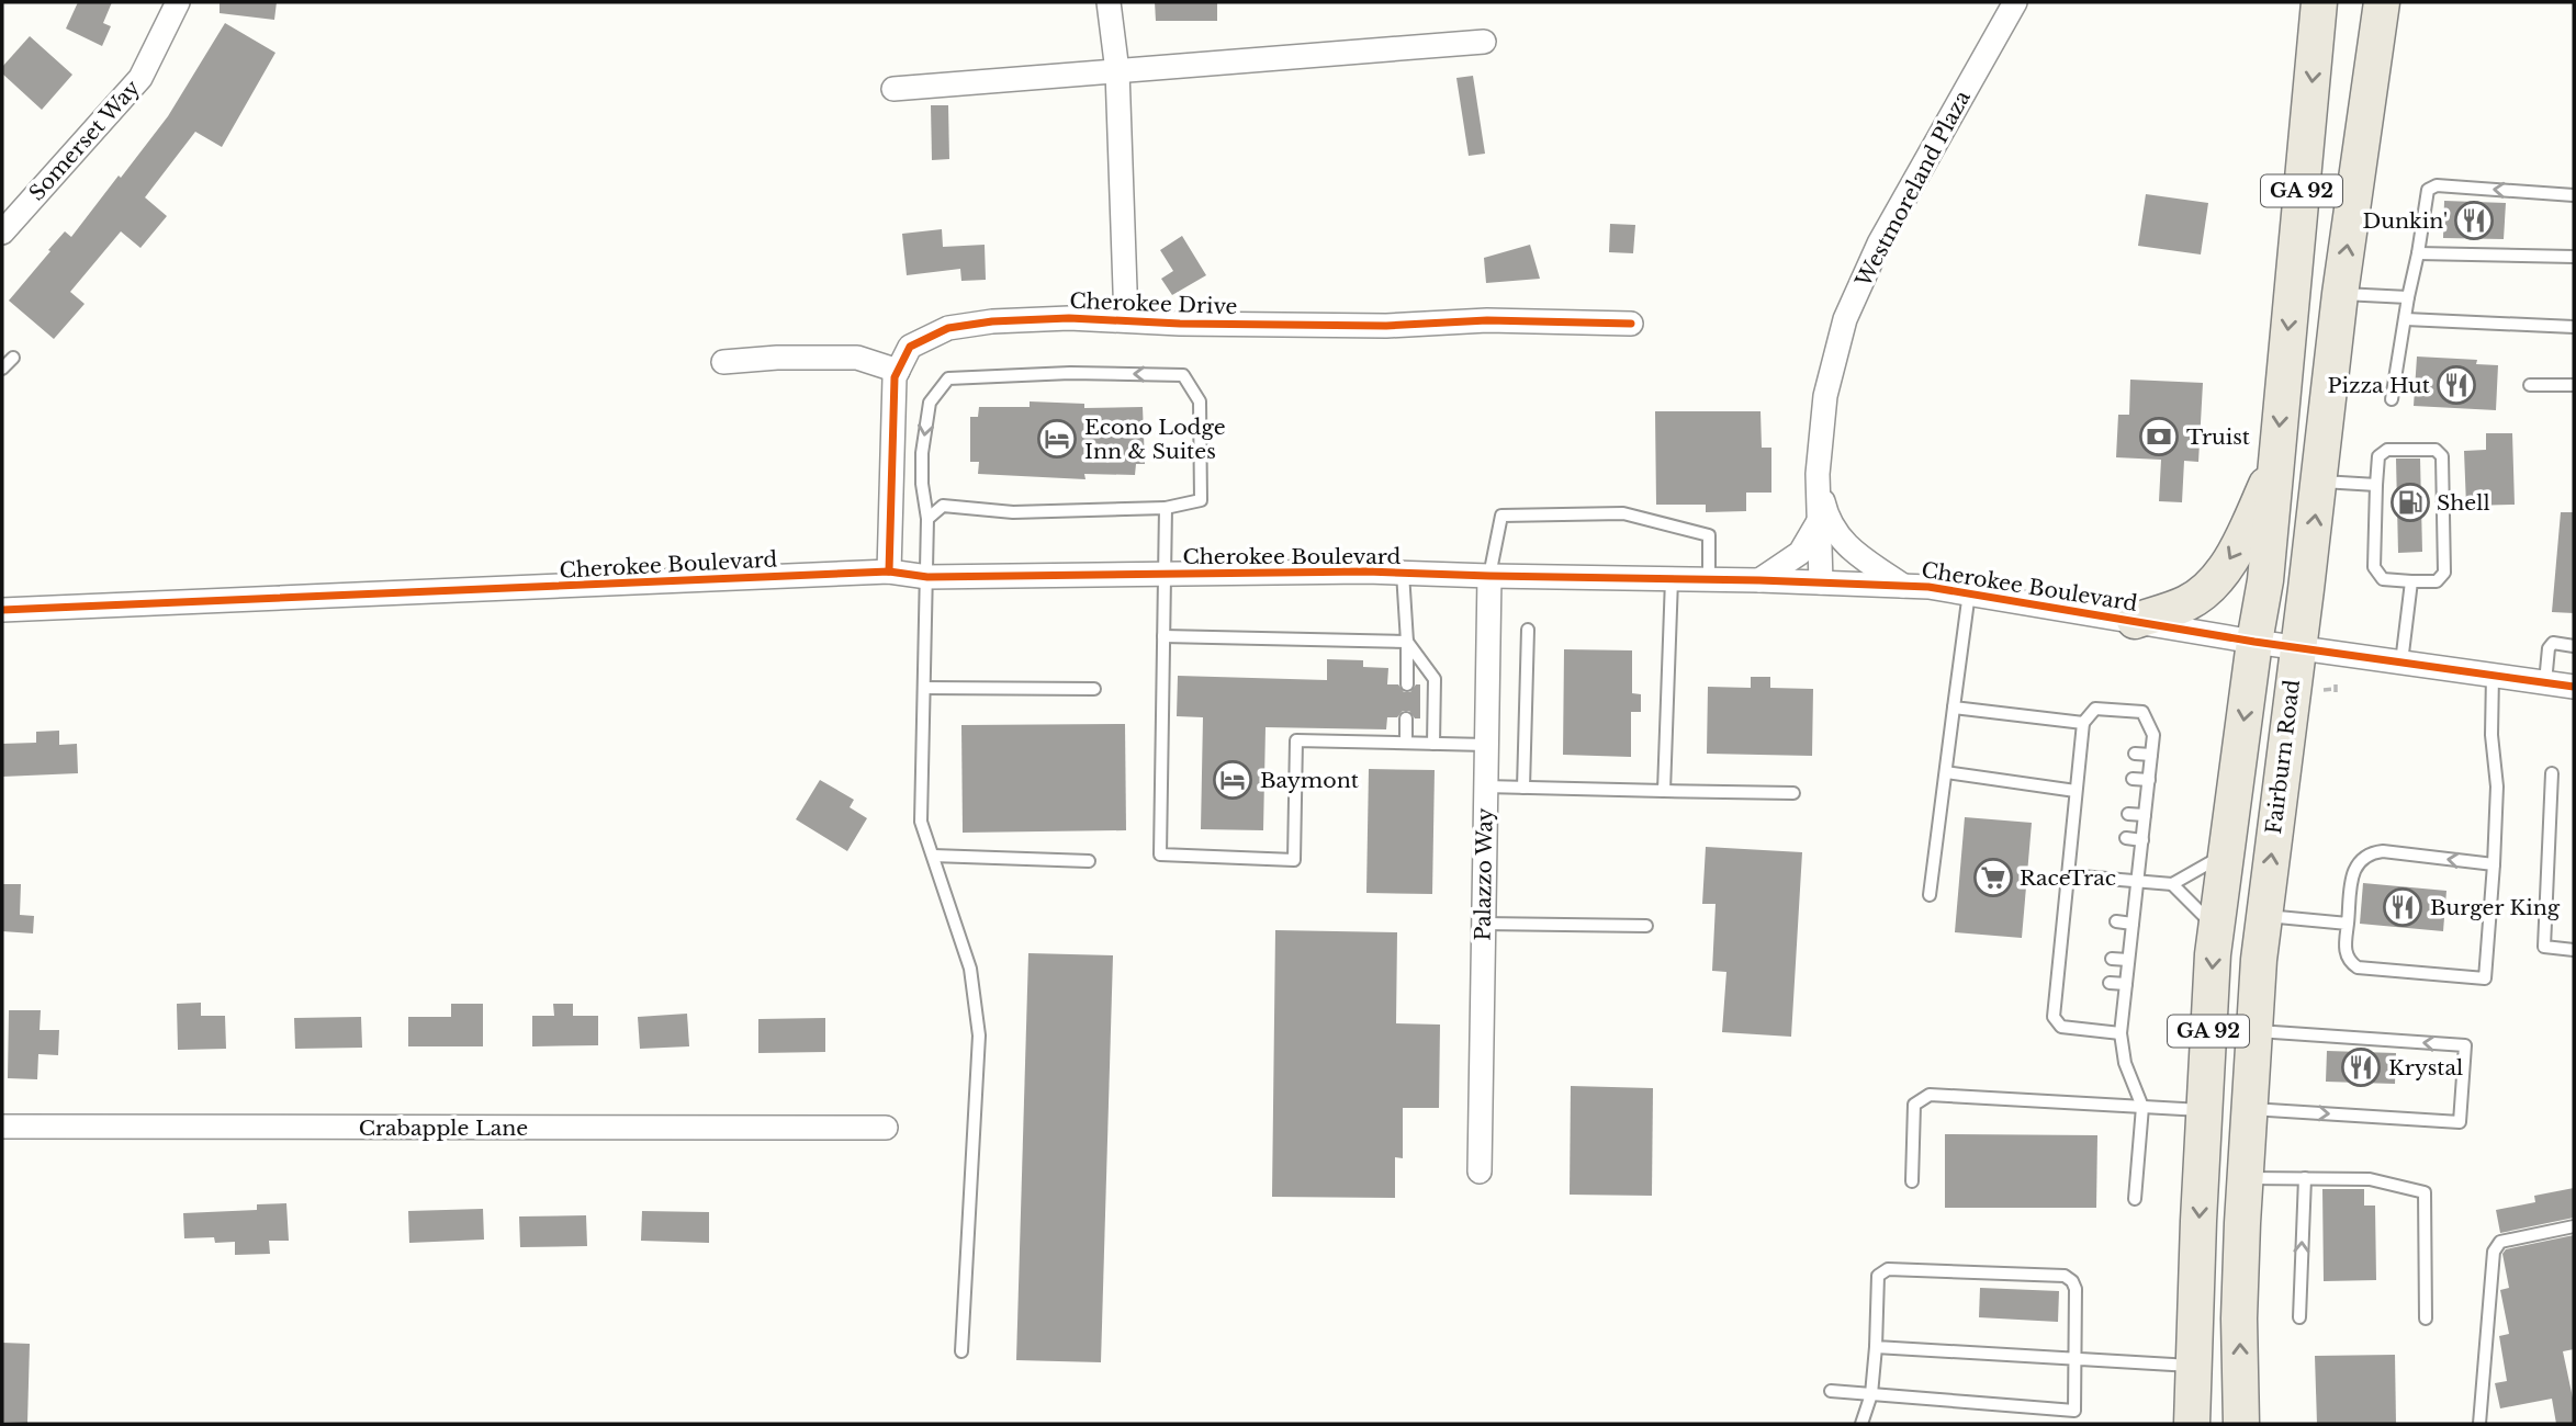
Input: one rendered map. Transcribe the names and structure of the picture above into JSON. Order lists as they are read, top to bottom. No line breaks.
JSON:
{"streets":{"main road":["GA 92","Fairburn Road"],"street":["Somerset Way","Westmoreland Plaza","Cherokee Drive","Cherokee Boulevard","Palazzo Way","Crabapple Lane"]},"crossings":[["Westmoreland Plaza","Cherokee Boulevard"],["Cherokee Boulevard","Fairburn Road"],["Cherokee Boulevard","Palazzo Way"]],"places":{"restaurant":["Dunkin'","Pizza Hut","Burger King","Krystal"],"bank":["Truist"],"hotel":["Econo Lodge Inn & Suites","Baymont"],"fuel station":["Shell"],"supermarket":["RaceTrac"]}}
